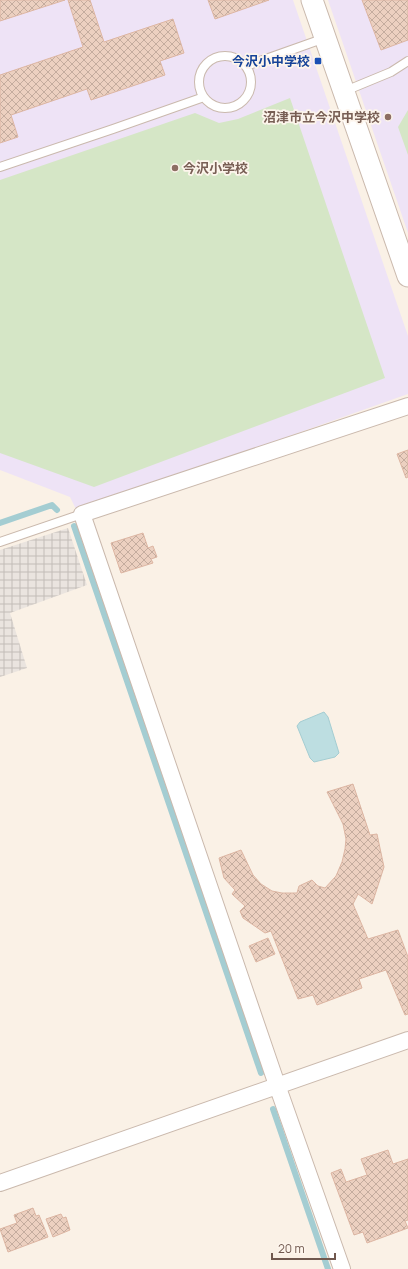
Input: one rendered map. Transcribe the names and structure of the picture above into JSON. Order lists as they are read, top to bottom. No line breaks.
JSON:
{"places":{"transit":["今沢小中学校"],"other":["沼津市立今沢中学校","今沢小学校"]},"scale_bar":"20 m"}
